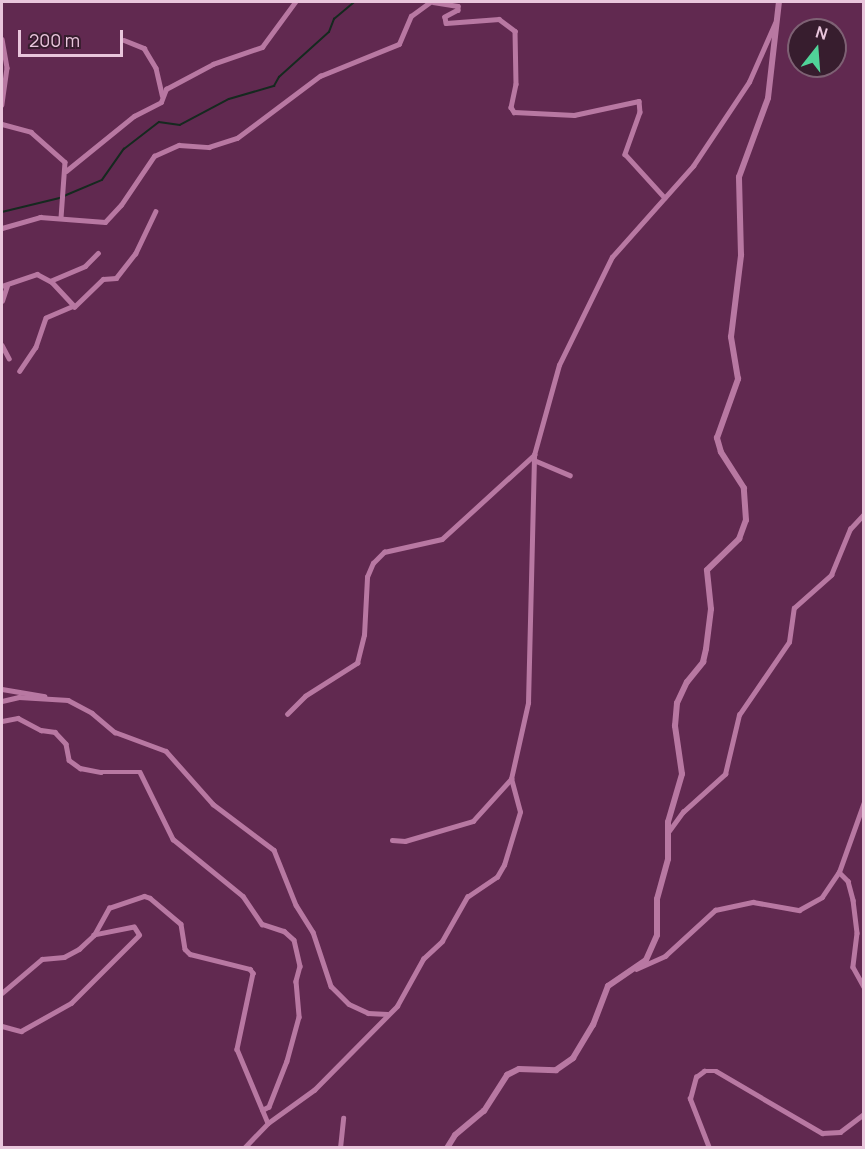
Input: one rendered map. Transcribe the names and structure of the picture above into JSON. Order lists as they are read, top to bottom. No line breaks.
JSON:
{"scale_bar":"200 m","north":"top"}
